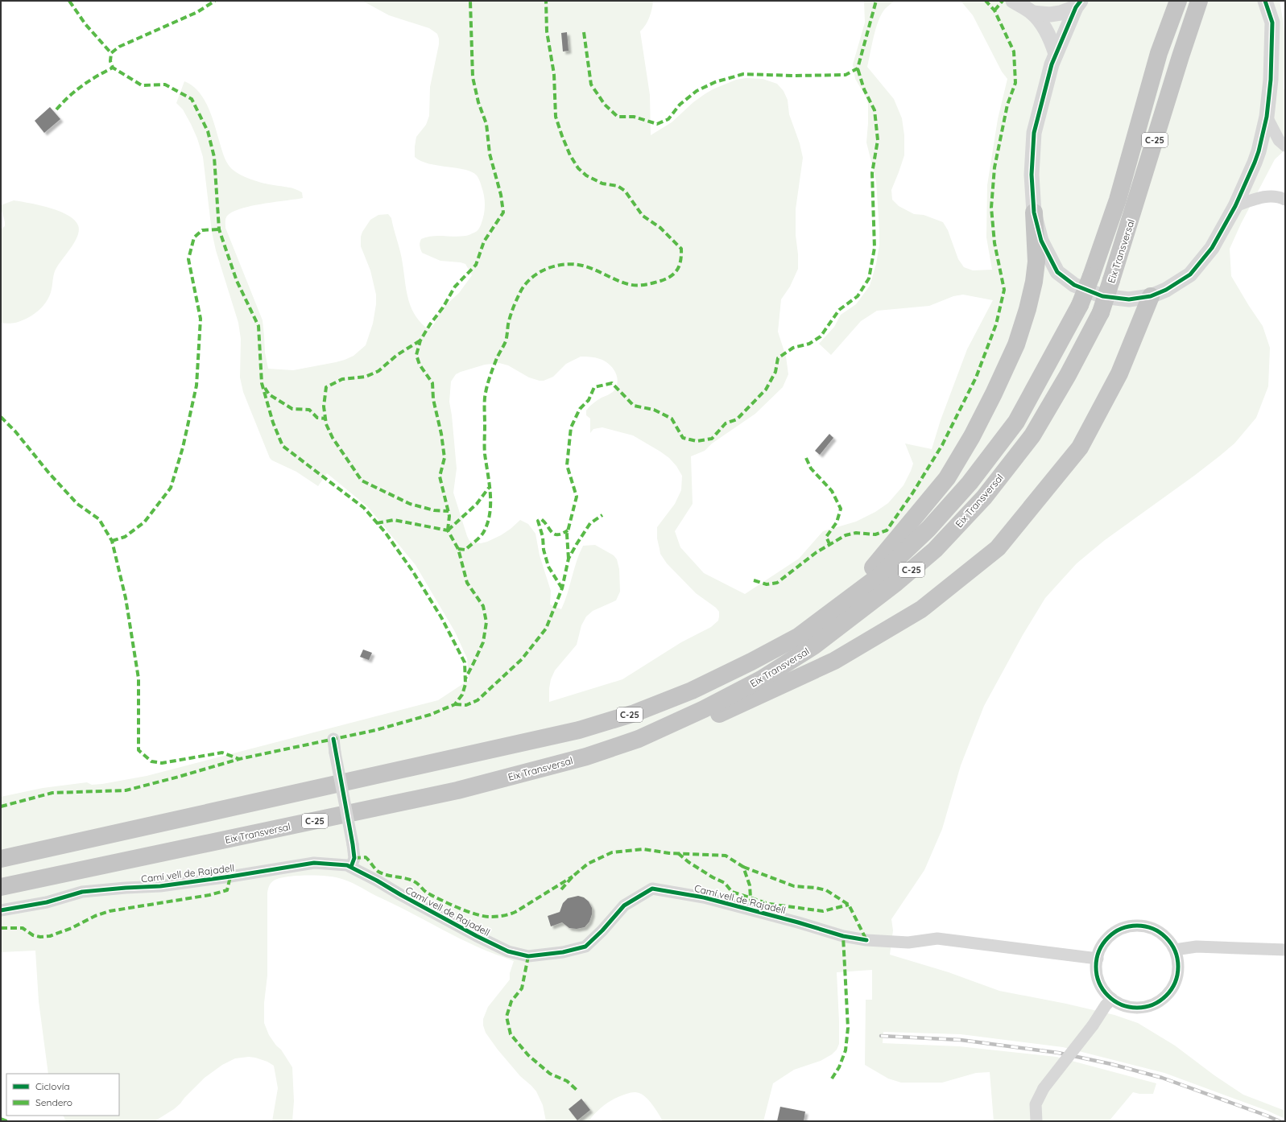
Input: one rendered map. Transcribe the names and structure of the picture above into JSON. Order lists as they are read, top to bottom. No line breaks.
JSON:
{"streets":{"highway":["C-25","Eix Transversal"],"street":["Camí vell de Rajadell"]},"legend":["Ciclovía","Sendero"]}
